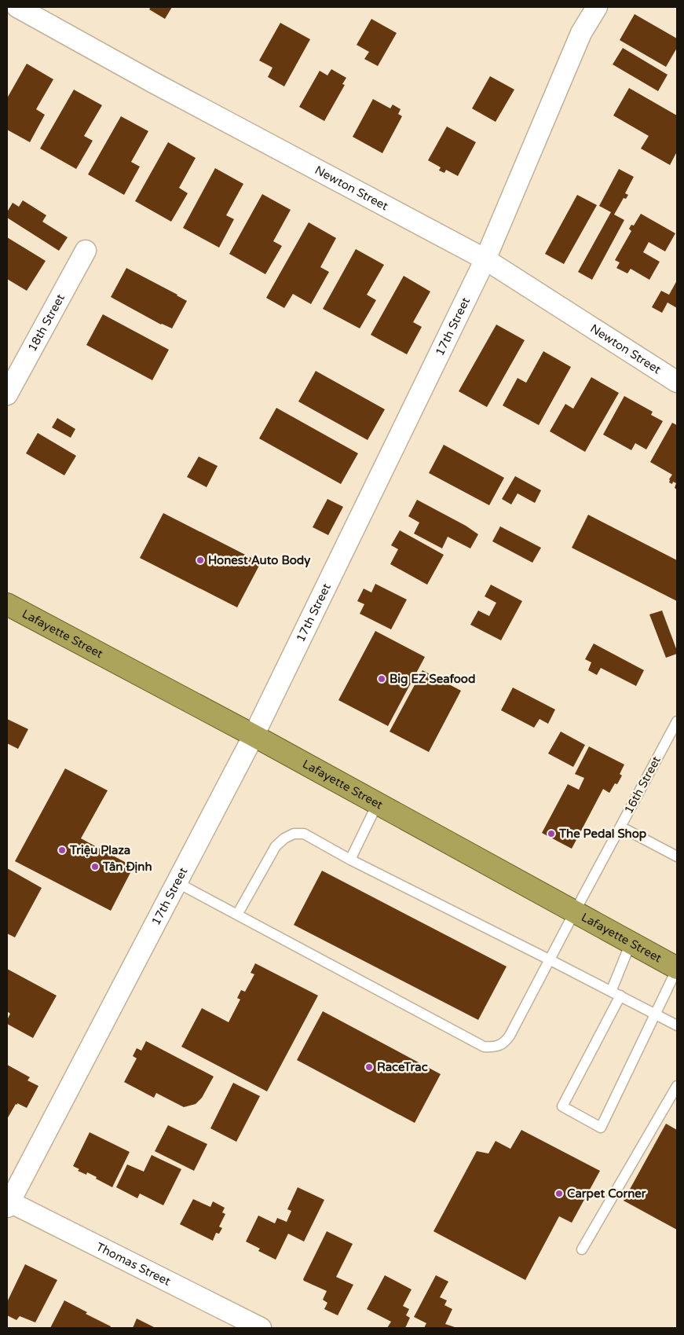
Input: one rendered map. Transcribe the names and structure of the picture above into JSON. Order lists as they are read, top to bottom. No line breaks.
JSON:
{"streets":{"highway":["Lafayette Street"],"street":["Newton Street","18th Street","17th Street","Thomas Street"],"lane":["16th Street"]},"crossings":[["Newton Street","17th Street"],["17th Street","Lafayette Street"],["17th Street","16th Street"],["17th Street","Thomas Street"],["Lafayette Street","16th Street"]],"places":["Honest Auto Body","Big EZ Seafood","The Pedal Shop","Triệu Plaza","Tân Định","RaceTrac","Carpet Corner"]}
